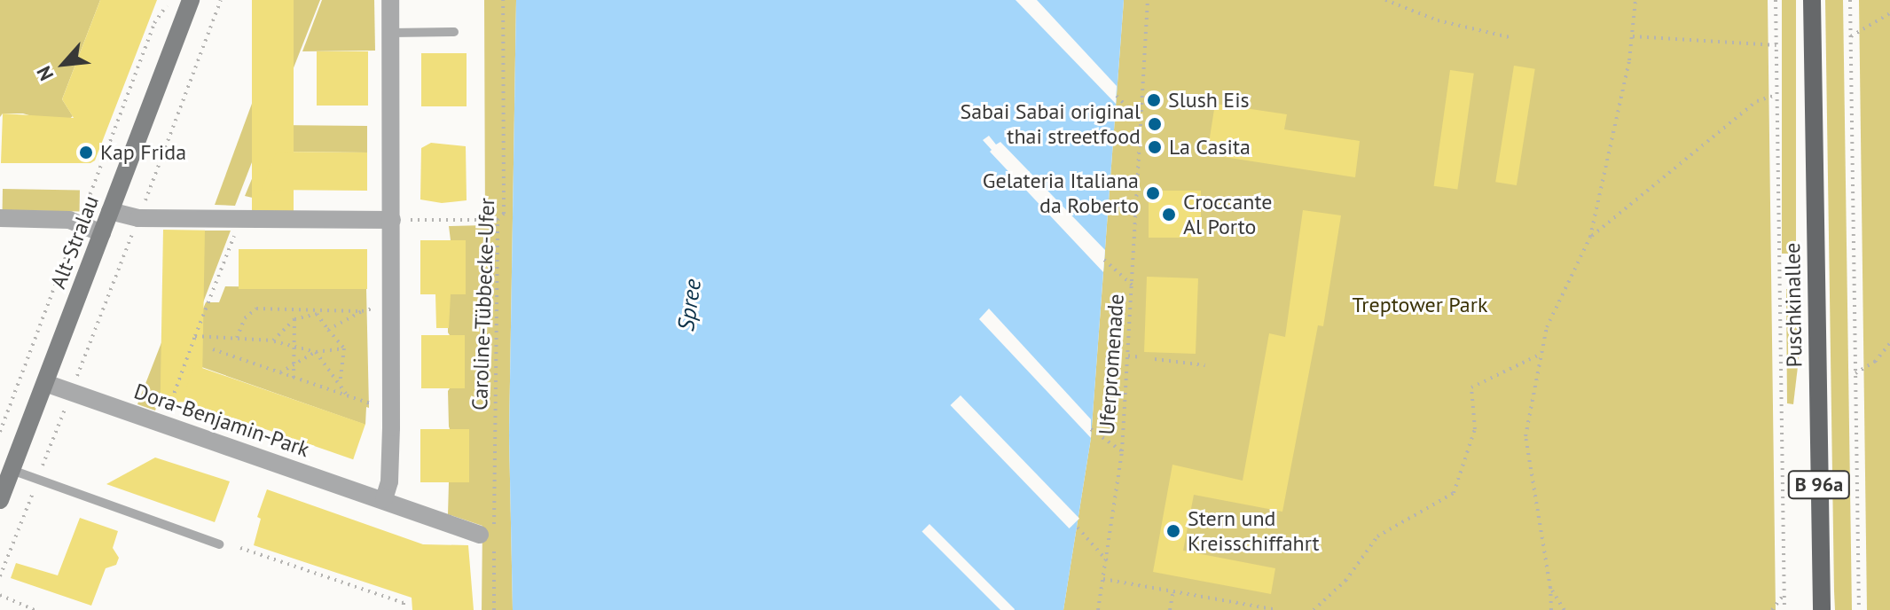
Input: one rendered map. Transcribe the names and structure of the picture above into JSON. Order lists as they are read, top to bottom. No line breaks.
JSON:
{"streets":{"main road":["Puschkinallee","B 96a"],"street":["Alt-Stralau","Dora-Benjamin-Park"],"path":["Caroline-Tübbecke-Ufer","Uferpromenade"]},"crossings":[["Alt-Stralau","Dora-Benjamin-Park"]],"water":["Spree"],"parks":["Treptower Park"],"places":["Slush Eis","Sabai Sabai original thai streetfood","La Casita","Kap Frida","Gelateria Italiana da Roberto","Croccante Al Porto","Stern und Kreisschiffahrt"],"north":"bottom left"}
